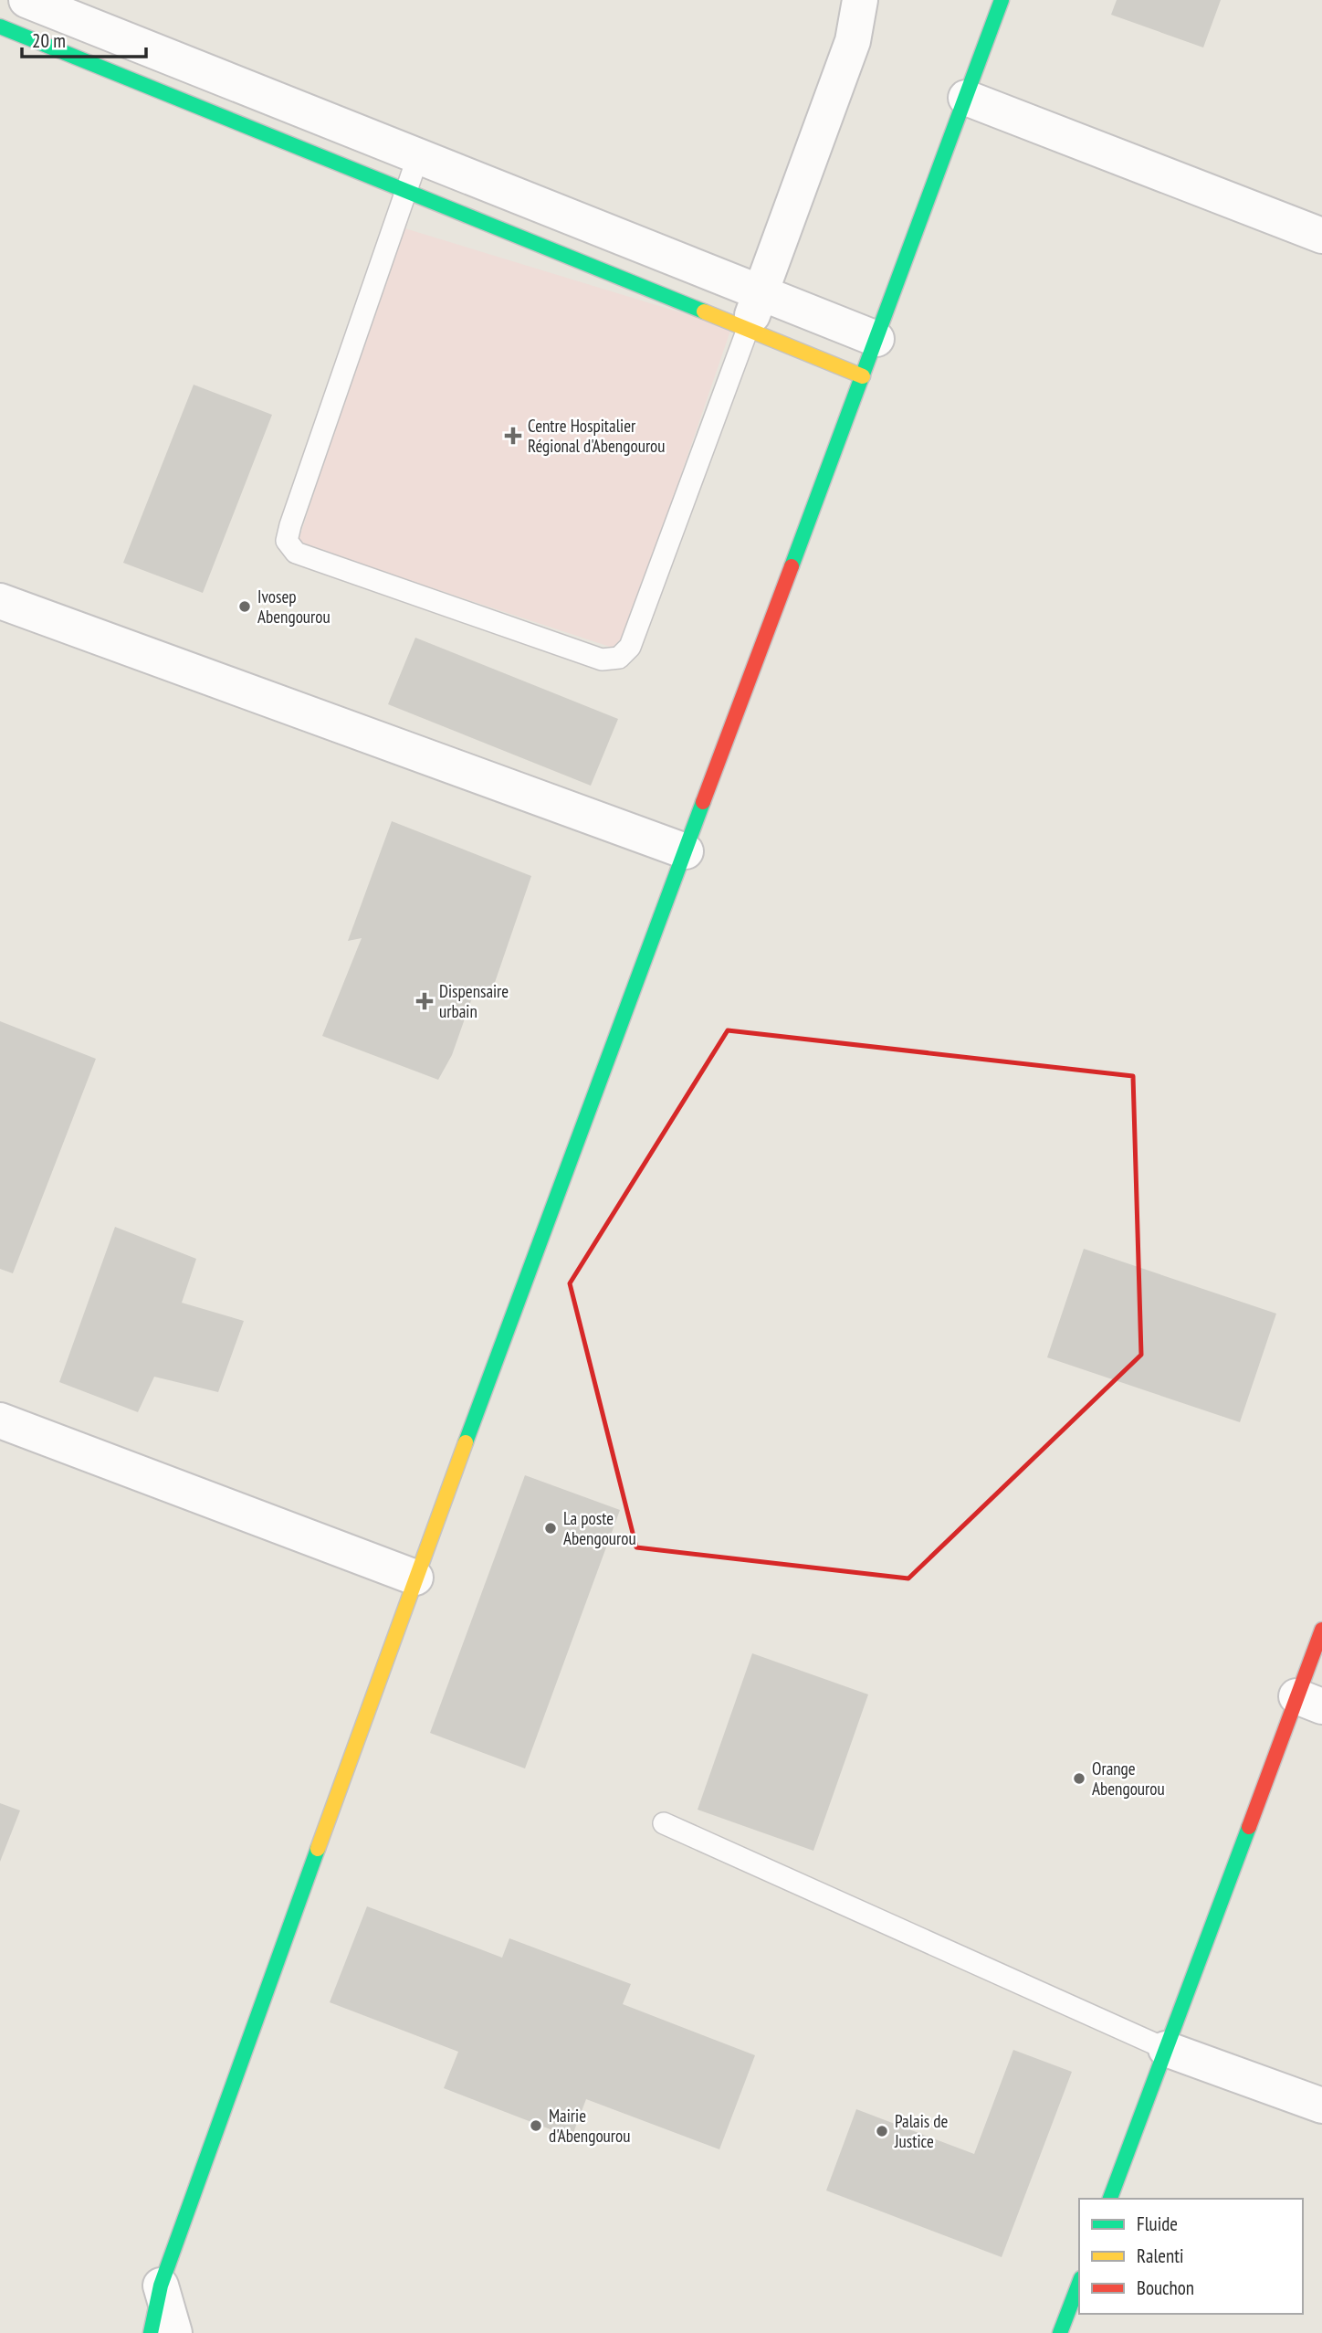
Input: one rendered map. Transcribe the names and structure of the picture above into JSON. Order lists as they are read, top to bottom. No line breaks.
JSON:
{"places":{"health":["Centre Hospitalier Régional d'Abengourou","Dispensaire urbain"],"other":["Ivosep Abengourou","La poste Abengourou","Orange Abengourou","Mairie d'Abengourou","Palais de Justice"]},"legend":["Fluide","Ralenti","Bouchon"],"scale_bar":"20 m"}
